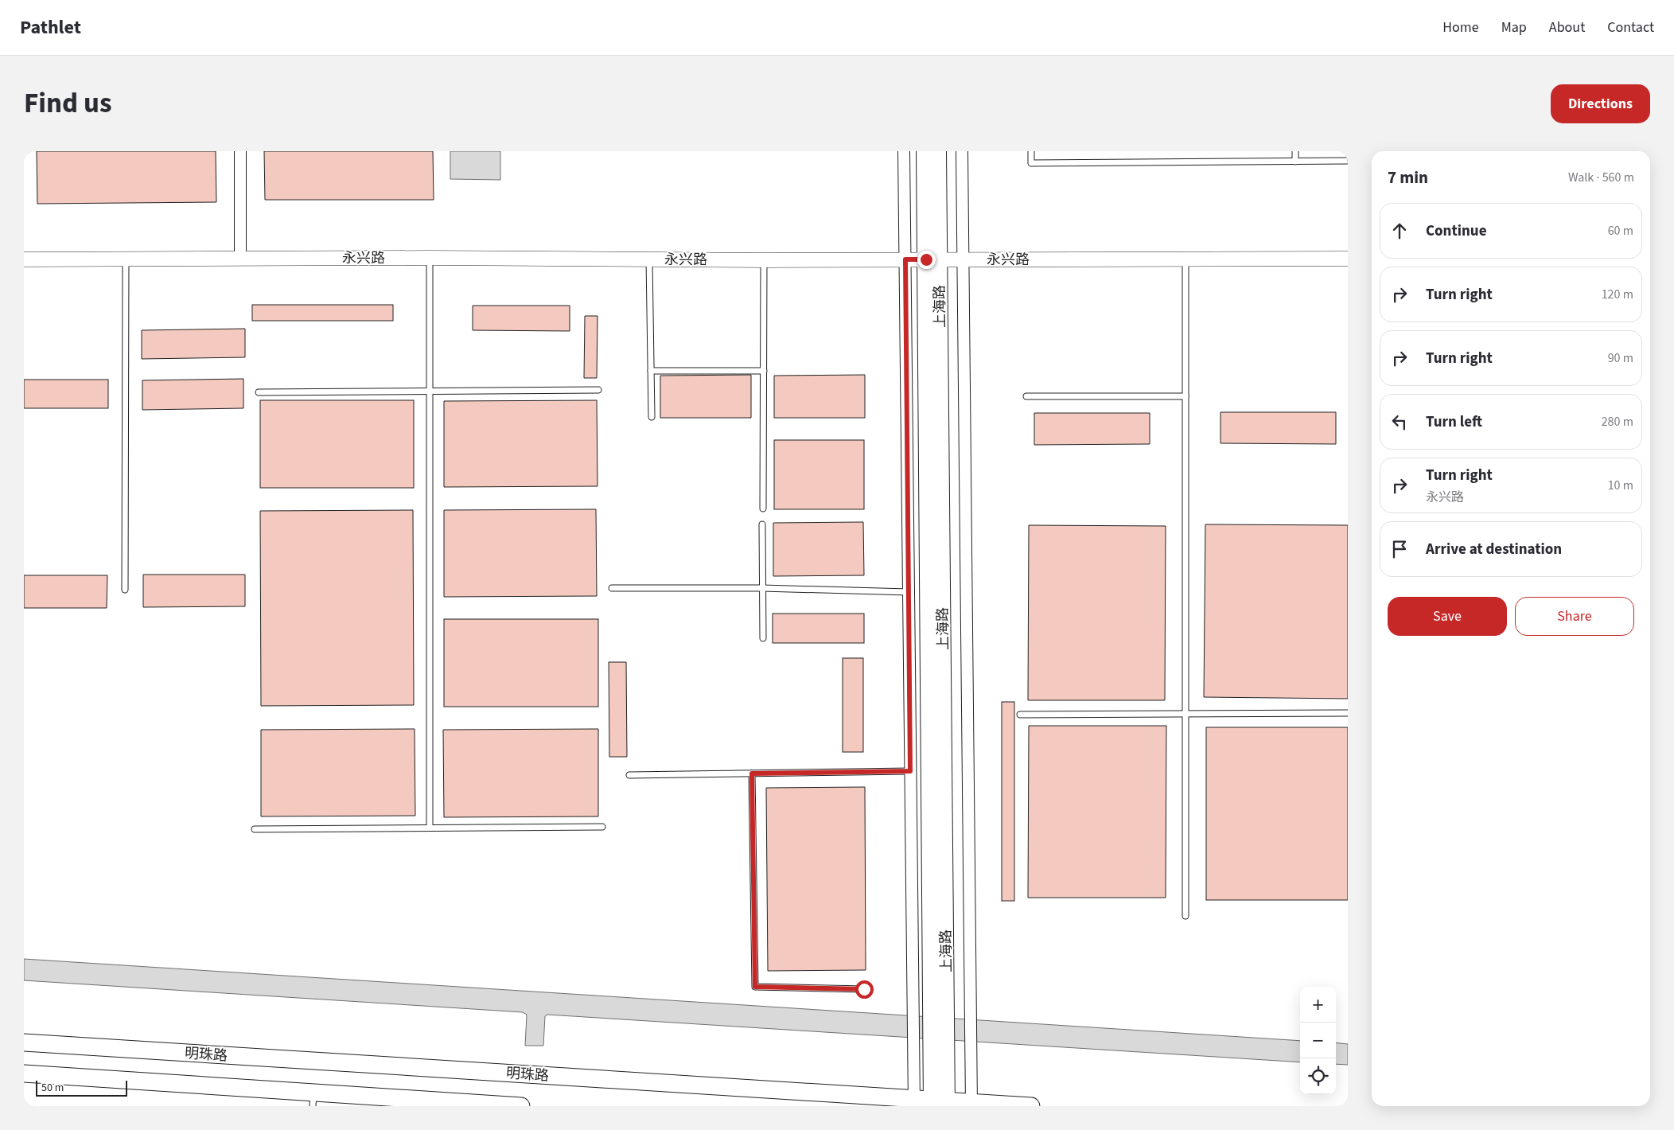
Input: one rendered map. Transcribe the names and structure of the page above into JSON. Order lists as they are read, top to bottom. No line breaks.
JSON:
{"streets":{"main road":["上海路","明珠路"],"street":["永兴路"]},"crossings":[["永兴路","上海路"],["上海路","明珠路"]],"scale_bar":"50 m","page":{"header":"Pathlet","nav":["Home","Map","About","Contact"],"title":"Find us","buttons":["Directions",["Save","Share"]],"heading":["7 min","Walk · 560 m"],"list":[["Continue","60 m"],["Turn right","120 m"],["Turn right","90 m"],["Turn left","280 m"],["Turn right","永兴路","10 m"],"Arrive at destination"],"map_buttons":["+","−"],"scale":"50 m"}}
